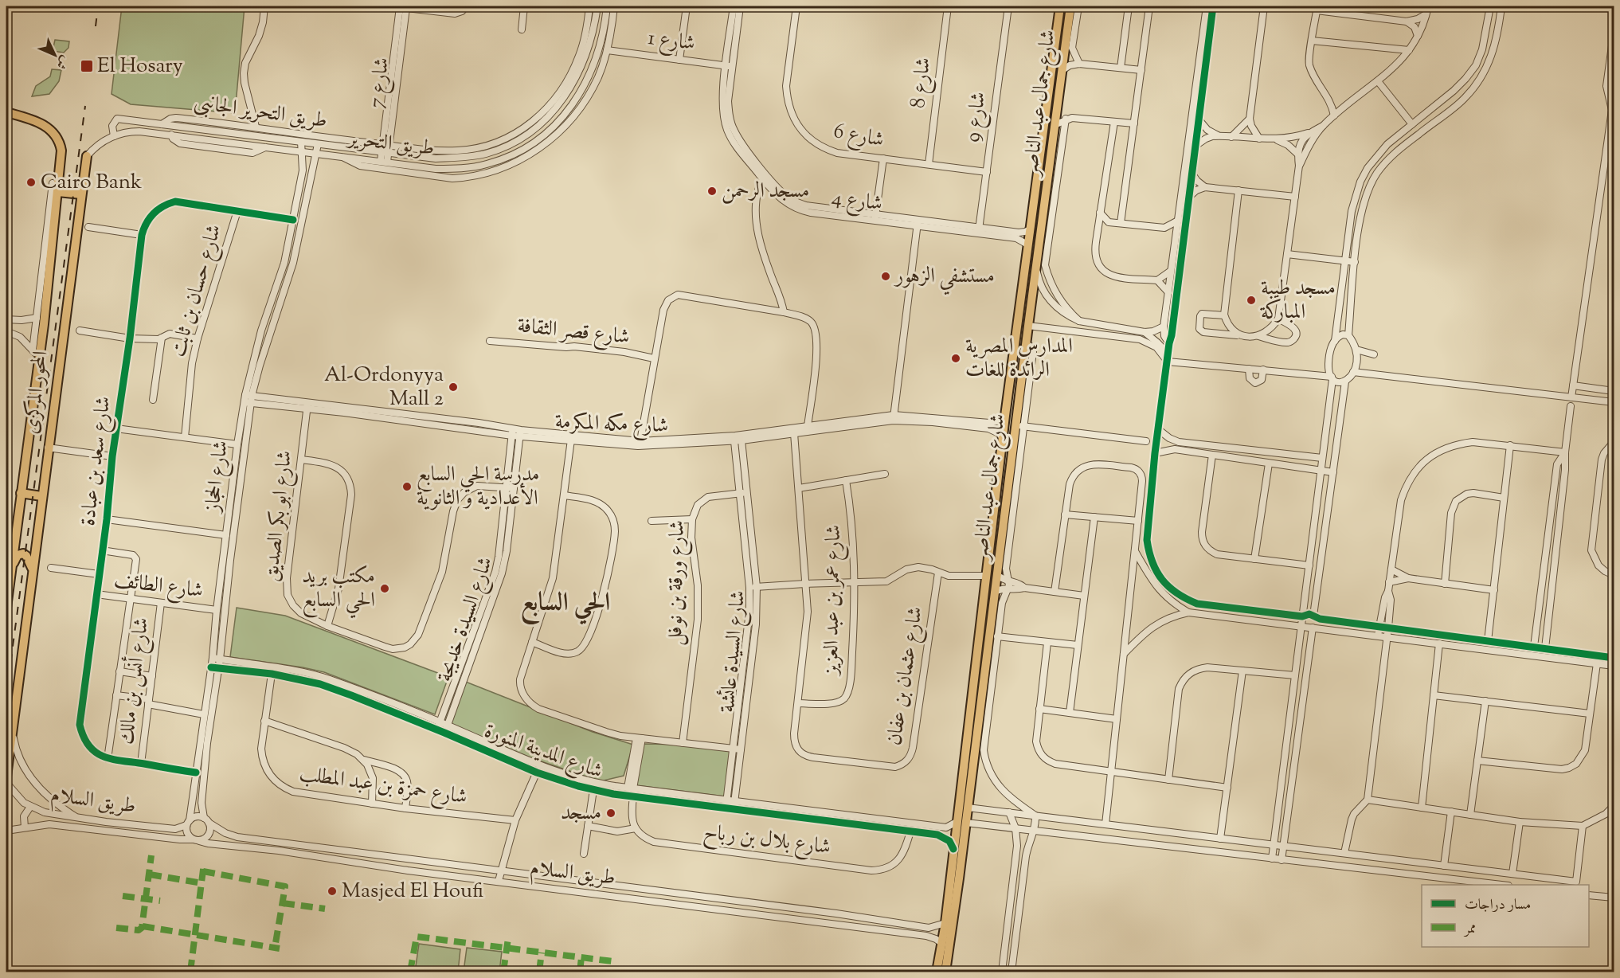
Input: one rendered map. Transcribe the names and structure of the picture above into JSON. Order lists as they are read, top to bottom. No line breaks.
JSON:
{"streets":{"main road":["شارع جمال عبد الناصر","المحور المركزى"],"street":["شارع 1","شارع 7","شارع 8","طريق التحرير الجانبى","شارع 9","شارع 6","طريق التحرير","شارع 4","شارع حسان بن ثابت","شارع قصر الثقافة","شارع مكه المكرمة","شارع سعد بن عبادة","شارع الحجاز","شارع ابو بكر الصديق","شارع ورقة بن نوفل","شارع الطائف","شارع عمر بن عبد العزيز","شارع السيدة خديجة","شارع السيدة عائشة","شارع عثمان بن عفان","شارع أنس بن مالك","شارع المدينة المنورة","شارع حمزة بن عبد المطلب","طريق السلام","شارع بلال بن رباح"]},"crossings":[["شارع 1","طريق التحرير الجانبى"],["شارع 1","شارع 4"],["شارع 7","طريق التحرير الجانبى"],["شارع 7","طريق التحرير"],["شارع 8","شارع 6"],["شارع جمال عبد الناصر","شارع 4"],["شارع جمال عبد الناصر","شارع مكه المكرمة"],["شارع جمال عبد الناصر","شارع عثمان بن عفان"],["شارع جمال عبد الناصر","شارع المدينة المنورة"],["شارع جمال عبد الناصر","طريق السلام"],["طريق التحرير الجانبى","طريق التحرير"],["شارع 9","شارع 6"],["شارع 9","شارع 4"],["طريق التحرير","شارع الحجاز"],["شارع حسان بن ثابت","شارع سعد بن عبادة"],["شارع مكه المكرمة","شارع الحجاز"],["شارع مكه المكرمة","شارع ابو بكر الصديق"],["شارع مكه المكرمة","شارع السيدة خديجة"],["شارع مكه المكرمة","شارع السيدة عائشة"],["شارع مكه المكرمة","شارع عثمان بن عفان"],["شارع سعد بن عبادة","شارع الحجاز"],["شارع سعد بن عبادة","شارع الطائف"],["شارع سعد بن عبادة","شارع أنس بن مالك"],["شارع الحجاز","شارع الطائف"],["شارع الحجاز","شارع المدينة المنورة"],["شارع الحجاز","طريق السلام"],["شارع ابو بكر الصديق","شارع السيدة خديجة"],["شارع ورقة بن نوفل","شارع السيدة عائشة"],["شارع الطائف","شارع أنس بن مالك"],["شارع عمر بن عبد العزيز","شارع عثمان بن عفان"],["شارع السيدة خديجة","شارع المدينة المنورة"],["شارع السيدة عائشة","شارع عثمان بن عفان"],["شارع السيدة عائشة","شارع المدينة المنورة"],["شارع المدينة المنورة","شارع حمزة بن عبد المطلب"],["شارع المدينة المنورة","شارع بلال بن رباح"]],"districts":["الحي السابع"],"places":{"transit":["El Hosary"],"other":["Cairo Bank","مسجد الرحمن","مستشفي الزهور","مسجد طيبة المباركة","المدارس المصرية الرائدة للغات","Al-Ordonyya Mall 2","مدرسة الحي السابع الأعدادية و الثانوية","مكتب بريد الحي السابع","مسجد","Masjed El Houfi"]},"legend":["مسار دراجات","ممر"],"north":"bottom right"}
